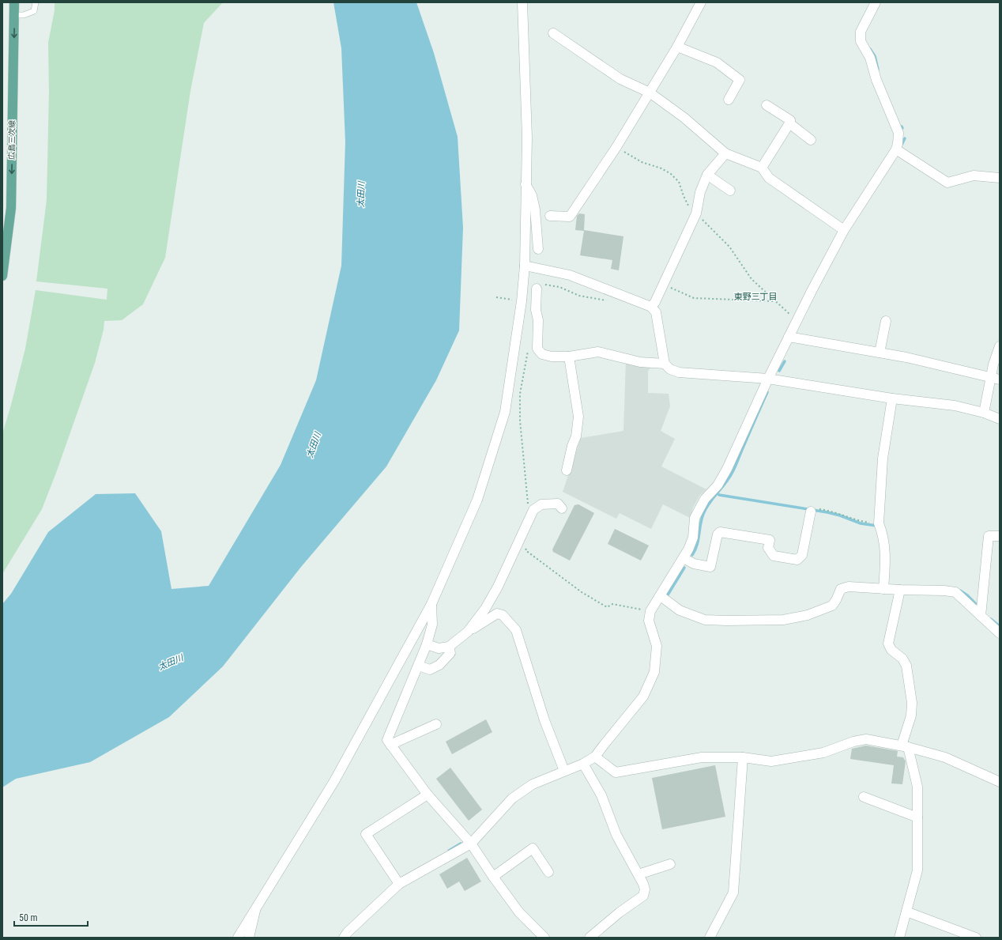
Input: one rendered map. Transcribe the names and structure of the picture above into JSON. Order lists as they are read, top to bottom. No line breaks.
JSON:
{"streets":{"main road":["広島三次線"]},"one_way":["広島三次線"],"districts":["東野三丁目"],"water":["太田川"],"scale_bar":"50 m"}
